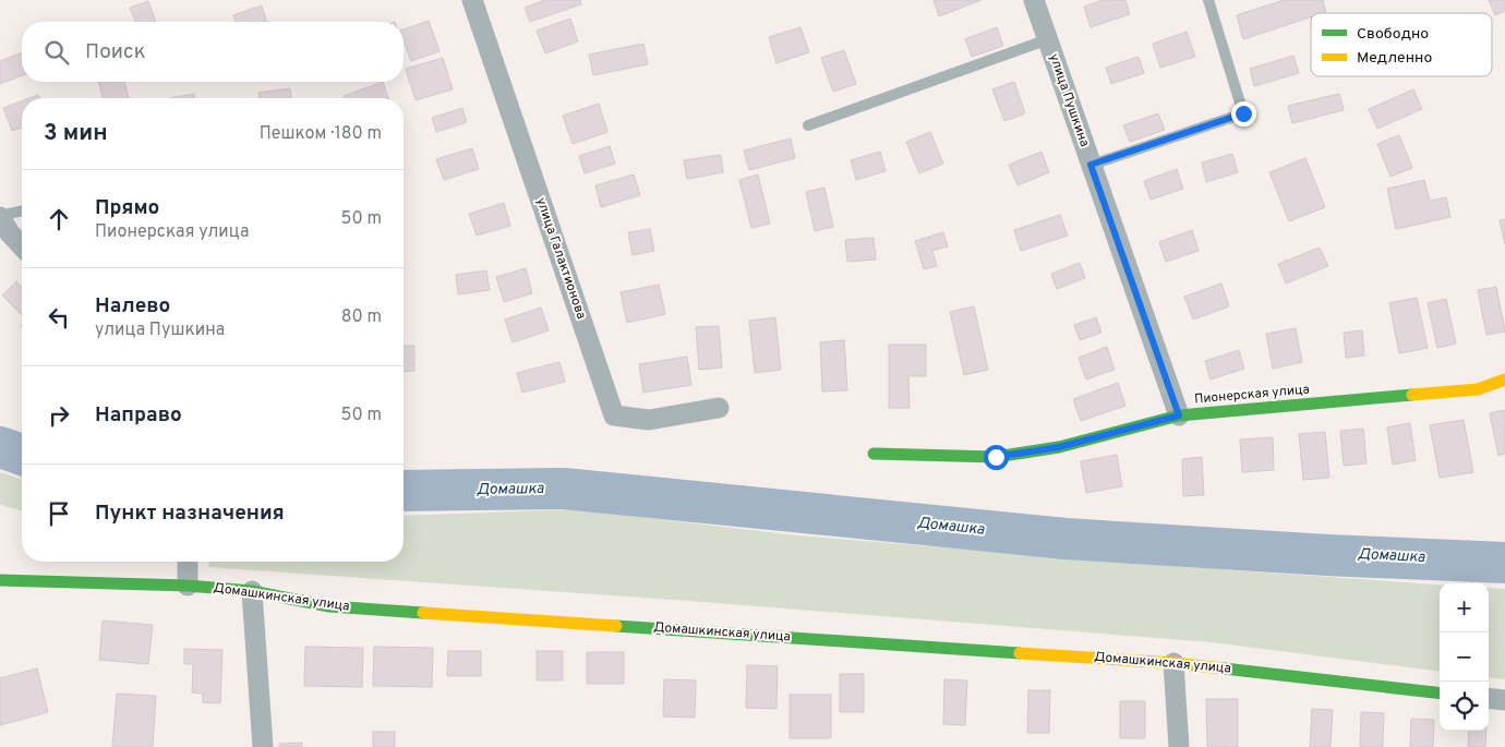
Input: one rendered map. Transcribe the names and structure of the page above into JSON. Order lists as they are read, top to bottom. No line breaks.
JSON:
{"streets":{"street":["улица Пушкина","улица Галактионова","Пионерская улица","Домашкинская улица"]},"crossings":[["улица Пушкина","Пионерская улица"]],"water":["Домашка"],"legend":["Свободно","Медленно"],"page":{"search":"Поиск","heading":["3 мин","Пешком · 180 m"],"list":[["Прямо","Пионерская улица","50 m"],["Налево","улица Пушкина","80 m"],["Направо","50 m"],"Пункт назначения"],"map_buttons":["+","−"]}}
